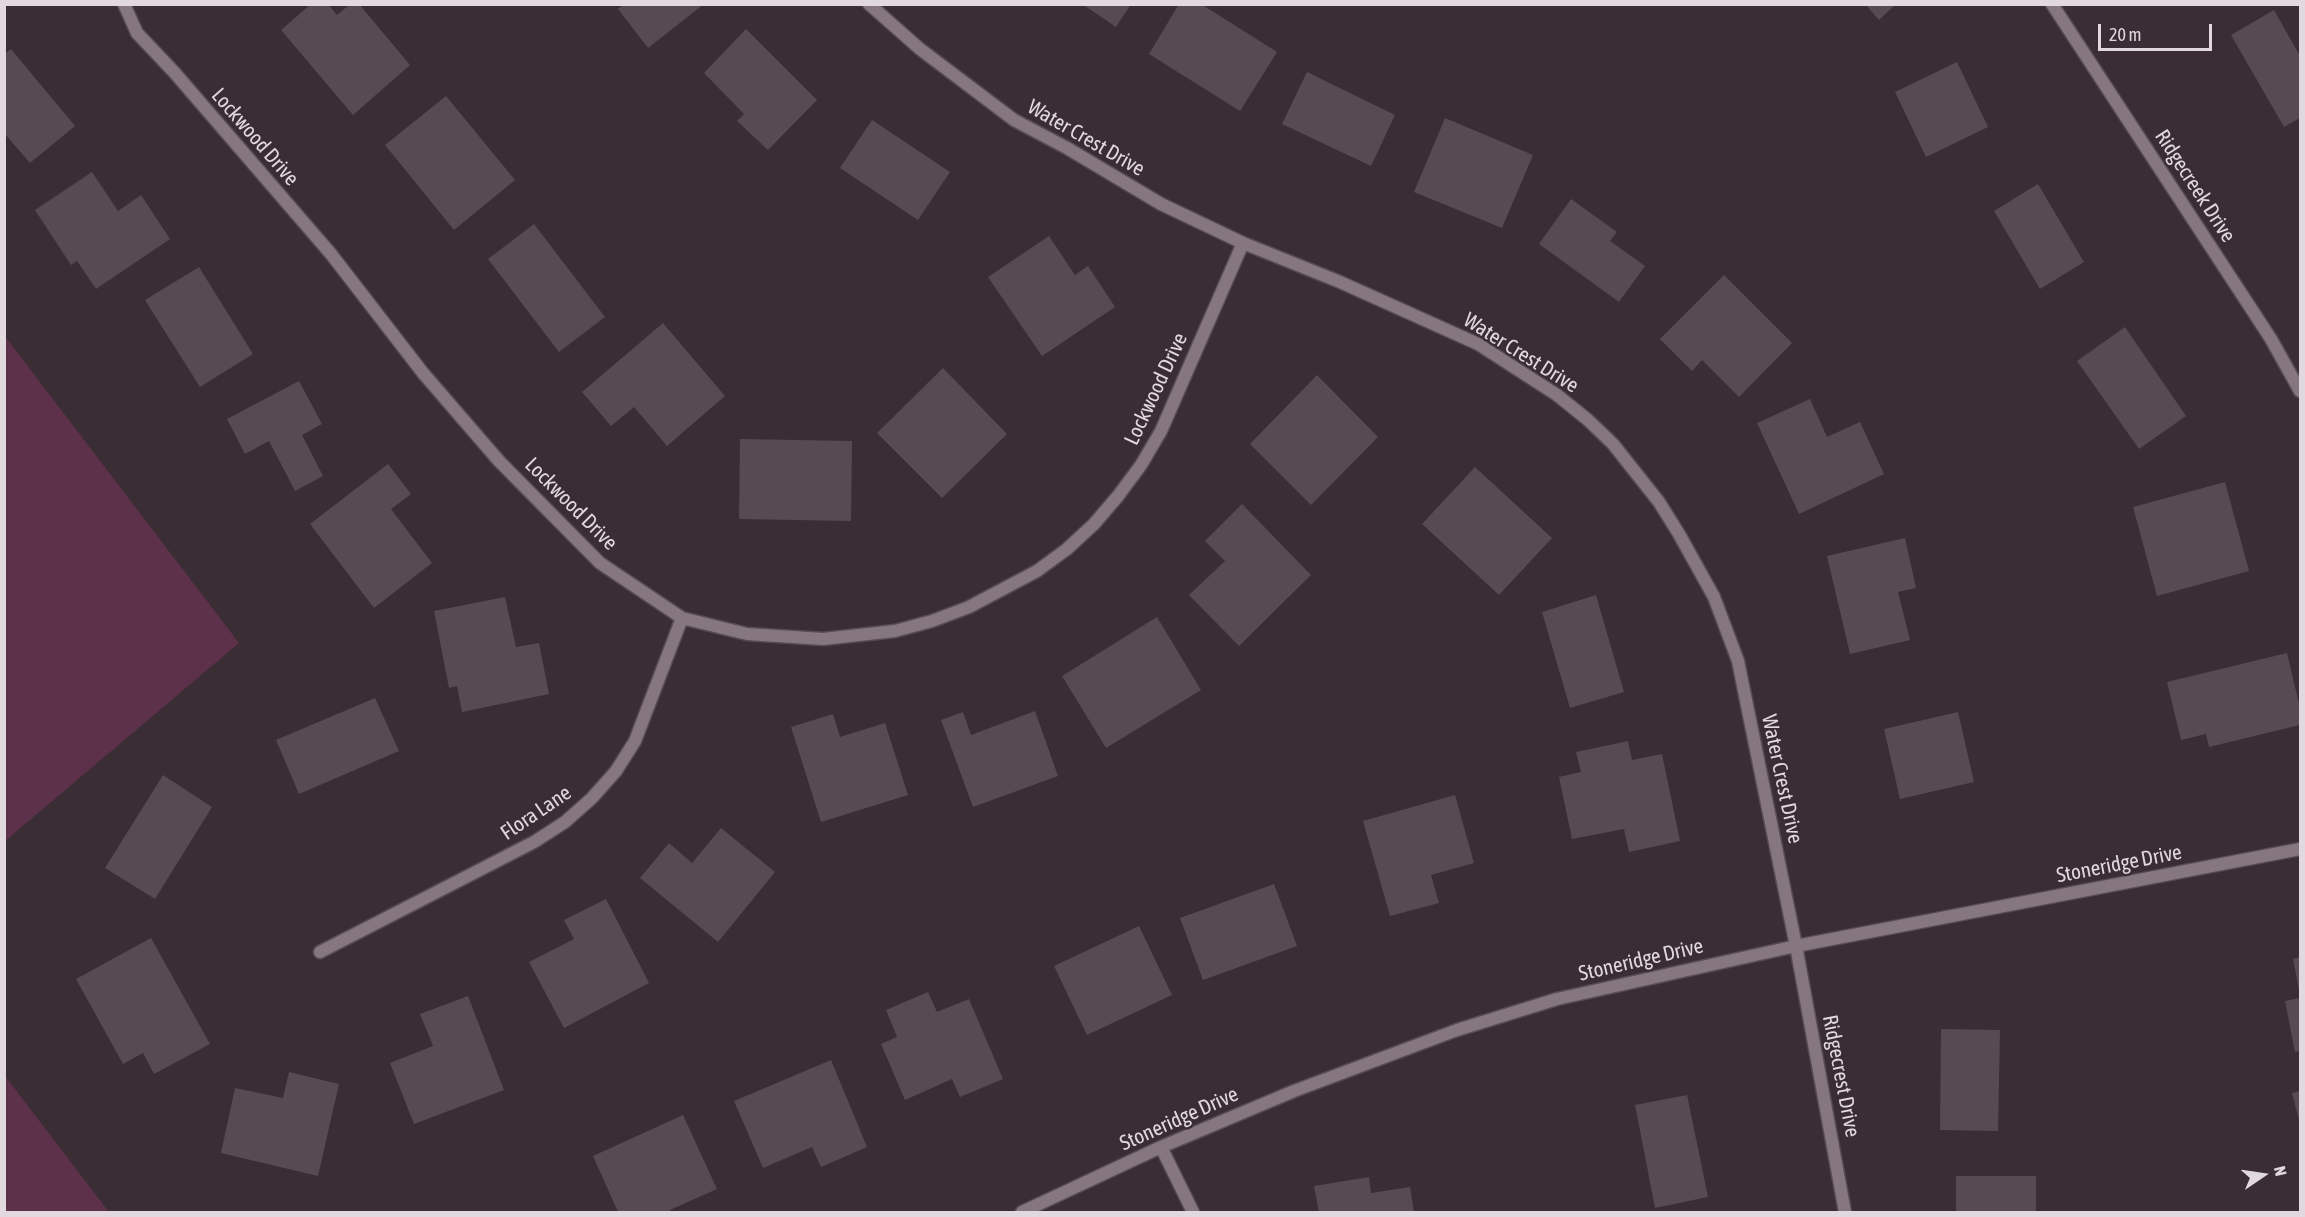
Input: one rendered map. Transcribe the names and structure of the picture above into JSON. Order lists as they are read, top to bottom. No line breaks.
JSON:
{"streets":{"street":["Lockwood Drive","Water Crest Drive","Ridgecreek Drive","Flora Lane","Stoneridge Drive","Ridgecrest Drive"]},"crossings":[["Lockwood Drive","Water Crest Drive"],["Lockwood Drive","Flora Lane"],["Water Crest Drive","Stoneridge Drive"],["Water Crest Drive","Ridgecrest Drive"],["Stoneridge Drive","Ridgecrest Drive"]],"scale_bar":"20 m","north":"right"}
